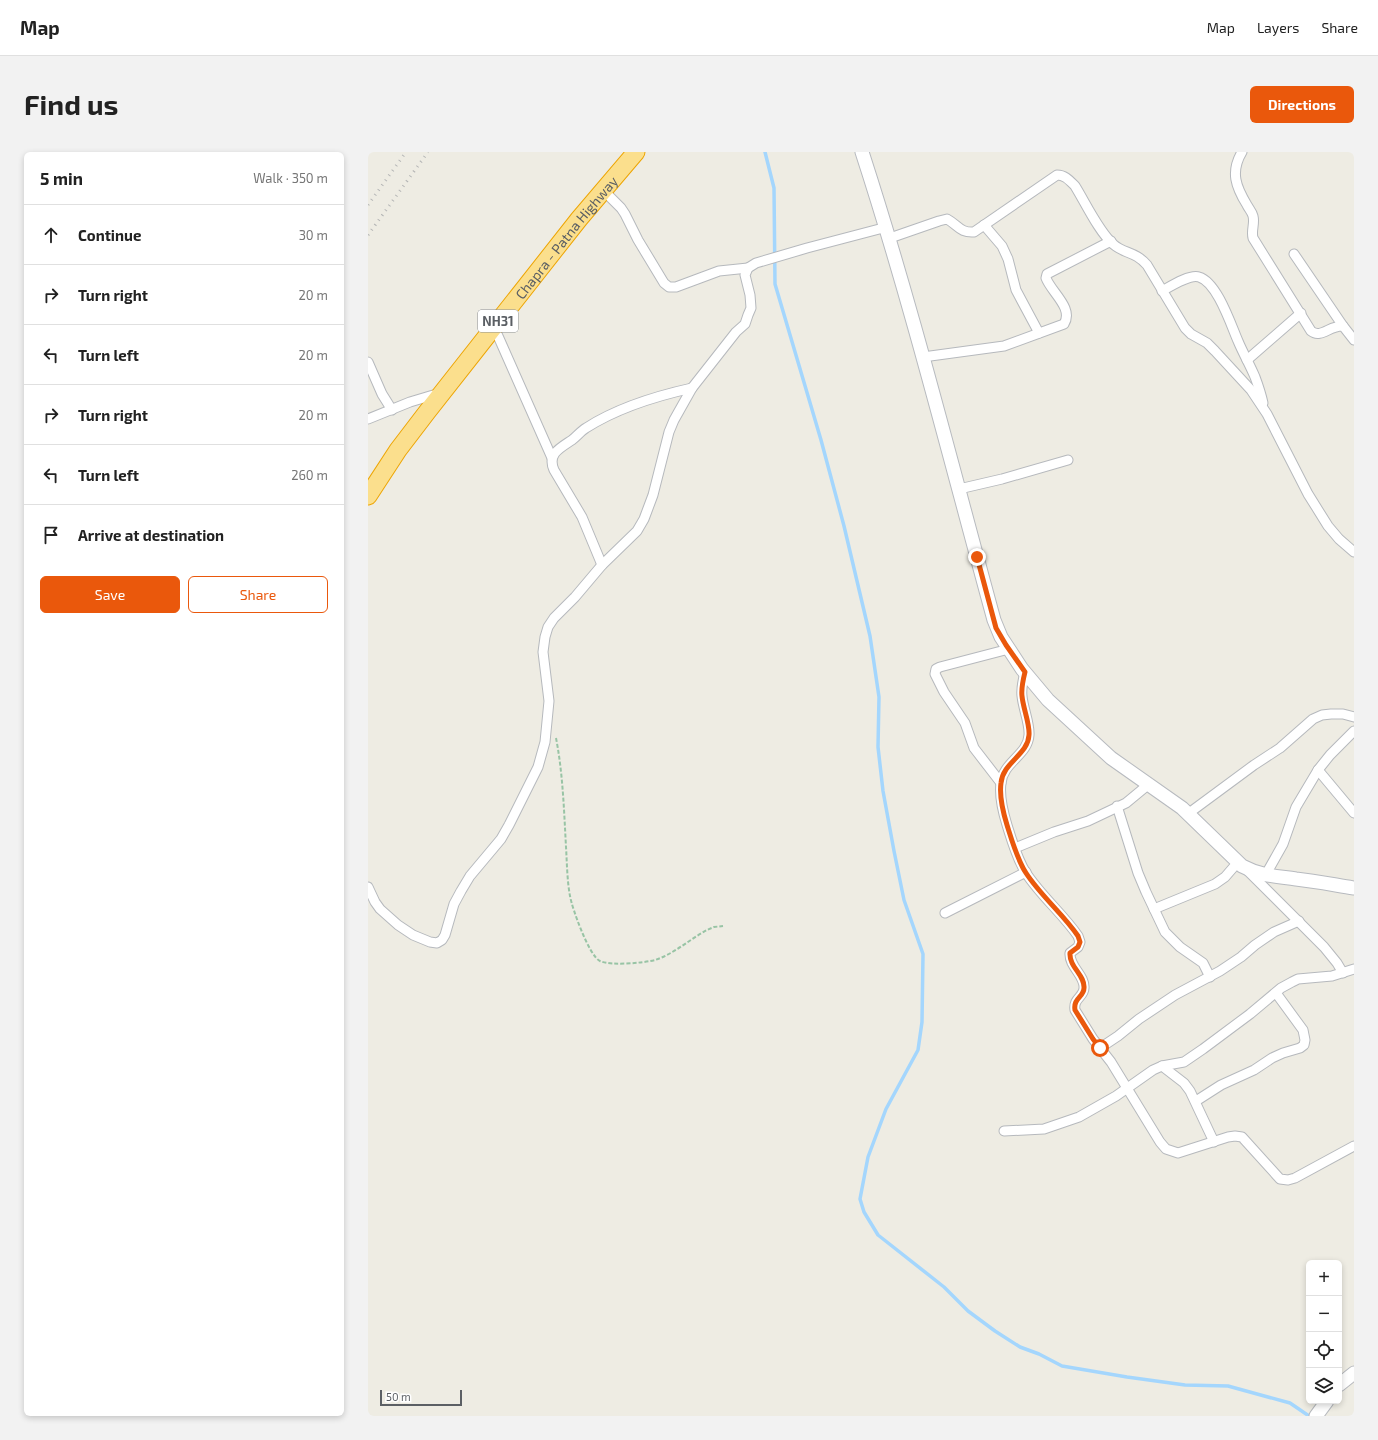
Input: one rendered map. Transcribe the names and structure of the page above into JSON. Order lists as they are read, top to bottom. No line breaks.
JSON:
{"streets":{"highway":["Chapra - Patna Highway","NH31"]},"scale_bar":"50 m","page":{"header":"Map","nav":["Map","Layers","Share"],"buttons":["Directions",["Save","Share"]],"title":"Find us","heading":["5 min","Walk · 350 m"],"list":[["Continue","30 m"],["Turn right","20 m"],["Turn left","20 m"],["Turn right","20 m"],["Turn left","260 m"],"Arrive at destination"],"map_buttons":["+","−"],"scale":"50 m"}}
